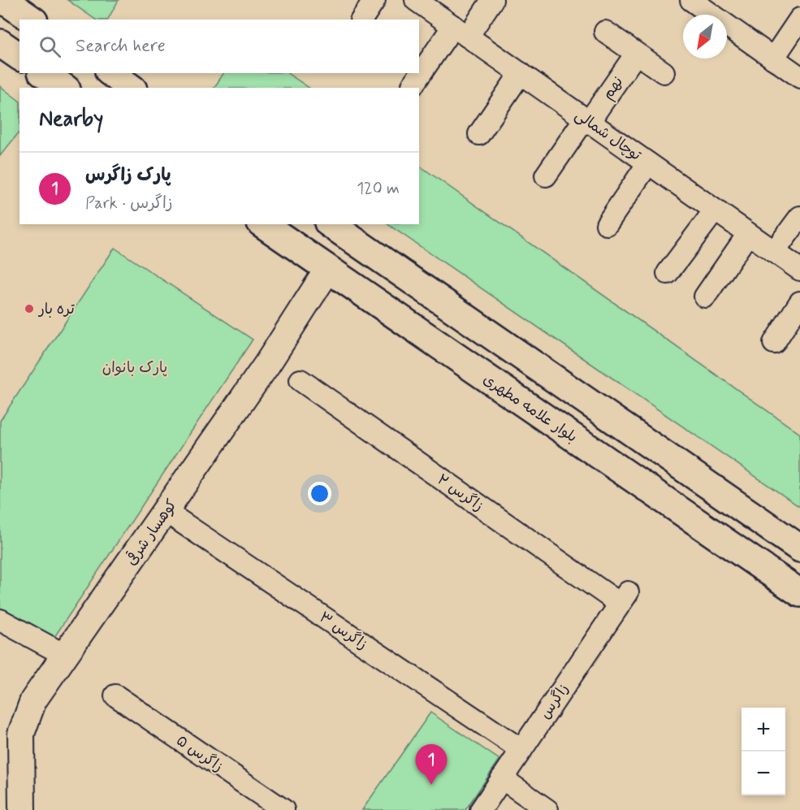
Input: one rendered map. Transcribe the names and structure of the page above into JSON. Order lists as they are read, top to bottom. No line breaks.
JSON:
{"streets":{"main road":["بلوار علامه مطهری"],"street":["نهم","توچال شمالی","زاگرس ۲","کوهسار شرقی","زاگرس ۳","زاگرس","زاگرس ۵"]},"crossings":[["نهم","توچال شمالی"],["بلوار علامه مطهری","کوهسار شرقی"],["زاگرس ۲","زاگرس"],["کوهسار شرقی","زاگرس ۳"],["زاگرس ۳","زاگرس"]],"parks":["پارک بانوان"],"places":["تره بار"],"north":"bottom left","page":{"search":"Search here","heading":"Nearby","list":[{"mark":"1","name":"پارک زاگرس","note":"Park · زاگرس","value":"120 m"}],"map_buttons":["+","−"],"pins":"1"}}
